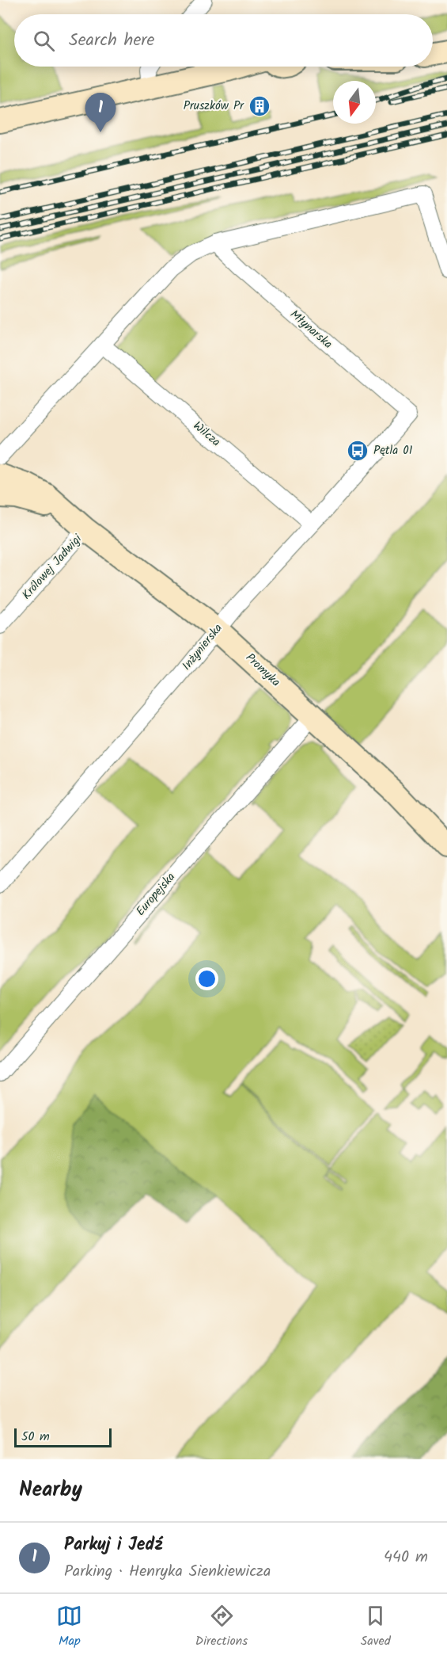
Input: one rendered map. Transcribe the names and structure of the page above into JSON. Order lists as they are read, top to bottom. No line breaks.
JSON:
{"streets":{"street":["Młynarska","Wilcza","Królowej Jadwigi","Inżynierska","Promyka","Europejska"]},"crossings":[["Młynarska","Inżynierska"],["Wilcza","Inżynierska"],["Królowej Jadwigi","Promyka"],["Inżynierska","Promyka"],["Promyka","Europejska"]],"places":{"building":["Pruszków Pr"],"bus stop":["Pętla 01"]},"scale_bar":"50 m","north":"bottom","page":{"search":"Search here","pins":"1","scale":"50 m","heading":"Nearby","list":[{"mark":"1","name":"Parkuj i Jedź","note":"Parking · Henryka Sienkiewicza","value":"440 m"}],"nav":["Map","Directions","Saved"]}}
